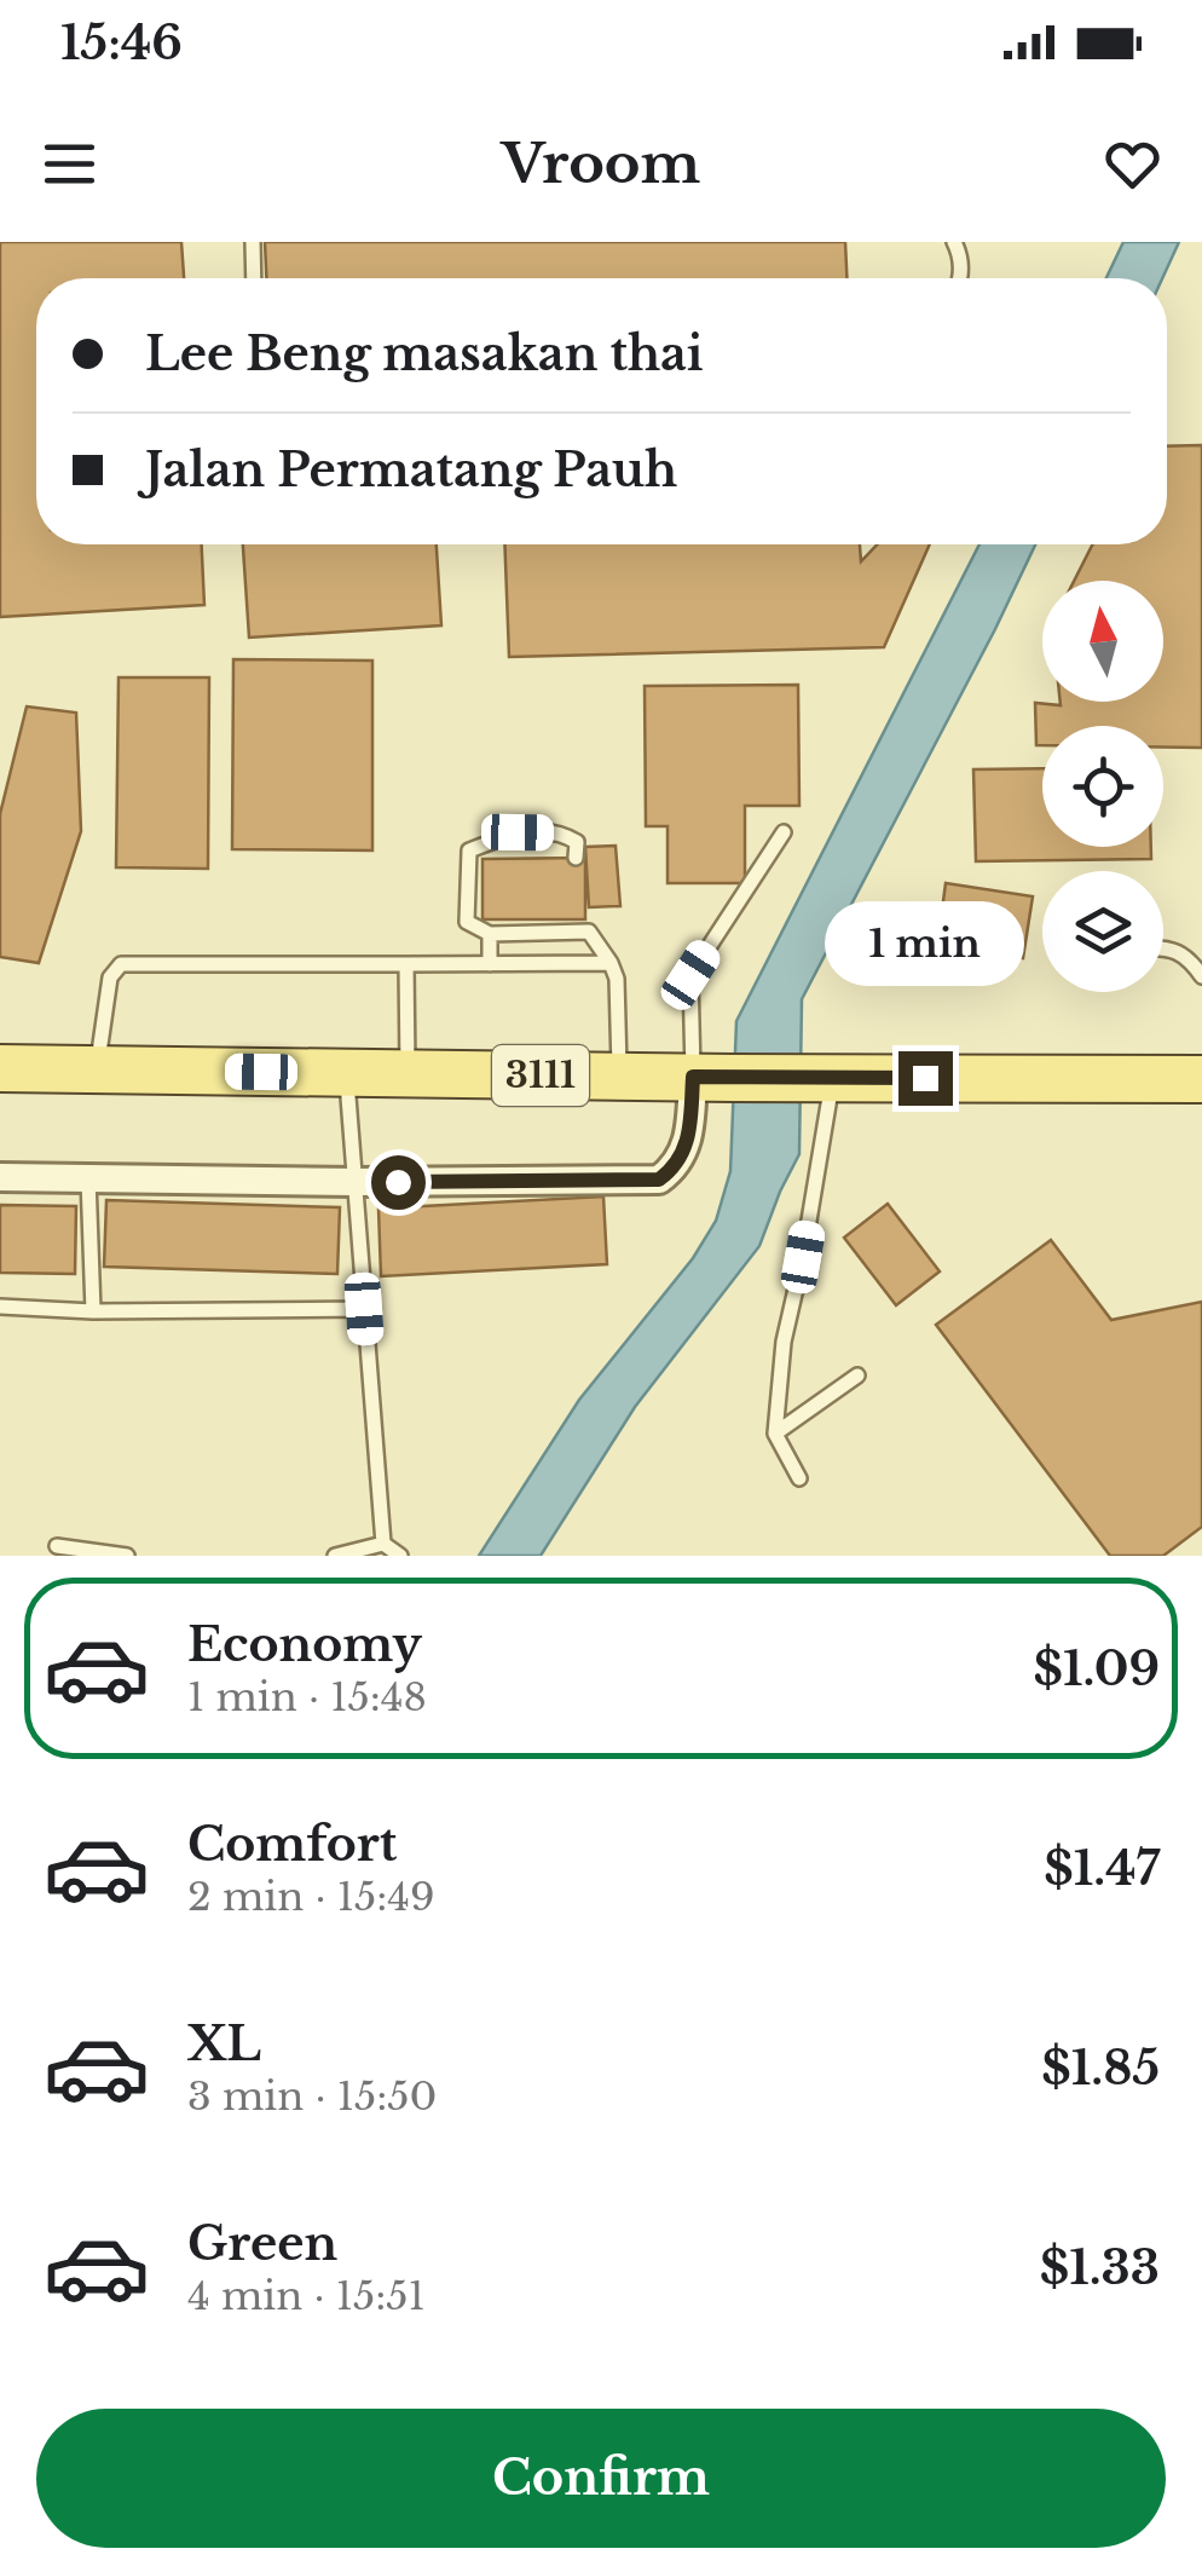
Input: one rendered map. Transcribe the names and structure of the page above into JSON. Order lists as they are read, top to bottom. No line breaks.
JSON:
{"streets":{"main road":["3111"]},"north":"top","page":{"status":"15:46","header":"Vroom","banner":["Lee Beng masakan thai","Jalan Permatang Pauh"],"bubble":"1 min","list":[{"name":"Economy","note":"1 min · 15:48","value":"$1.09"},{"name":"Comfort","note":"2 min · 15:49","value":"$1.47"},{"name":"XL","note":"3 min · 15:50","value":"$1.85"},{"name":"Green","note":"4 min · 15:51","value":"$1.33"}],"buttons":"Confirm"}}
